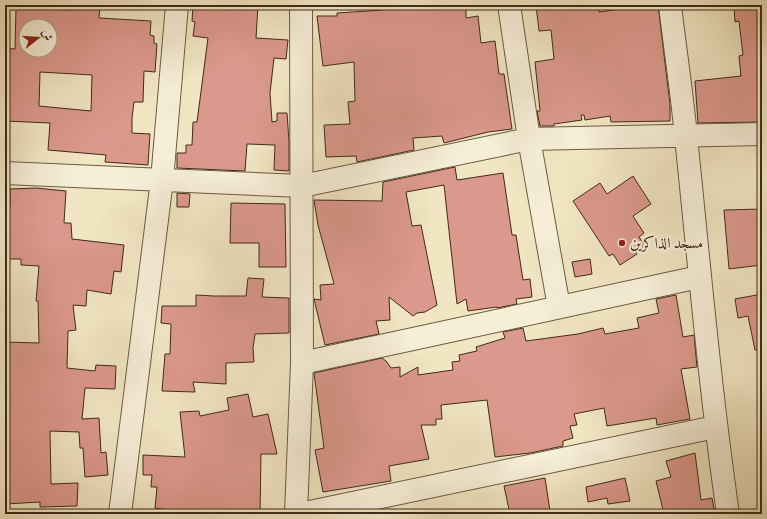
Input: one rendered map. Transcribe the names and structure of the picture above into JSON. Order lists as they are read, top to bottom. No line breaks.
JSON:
{"places":["مسجد الذاكرين"],"north":"right"}
